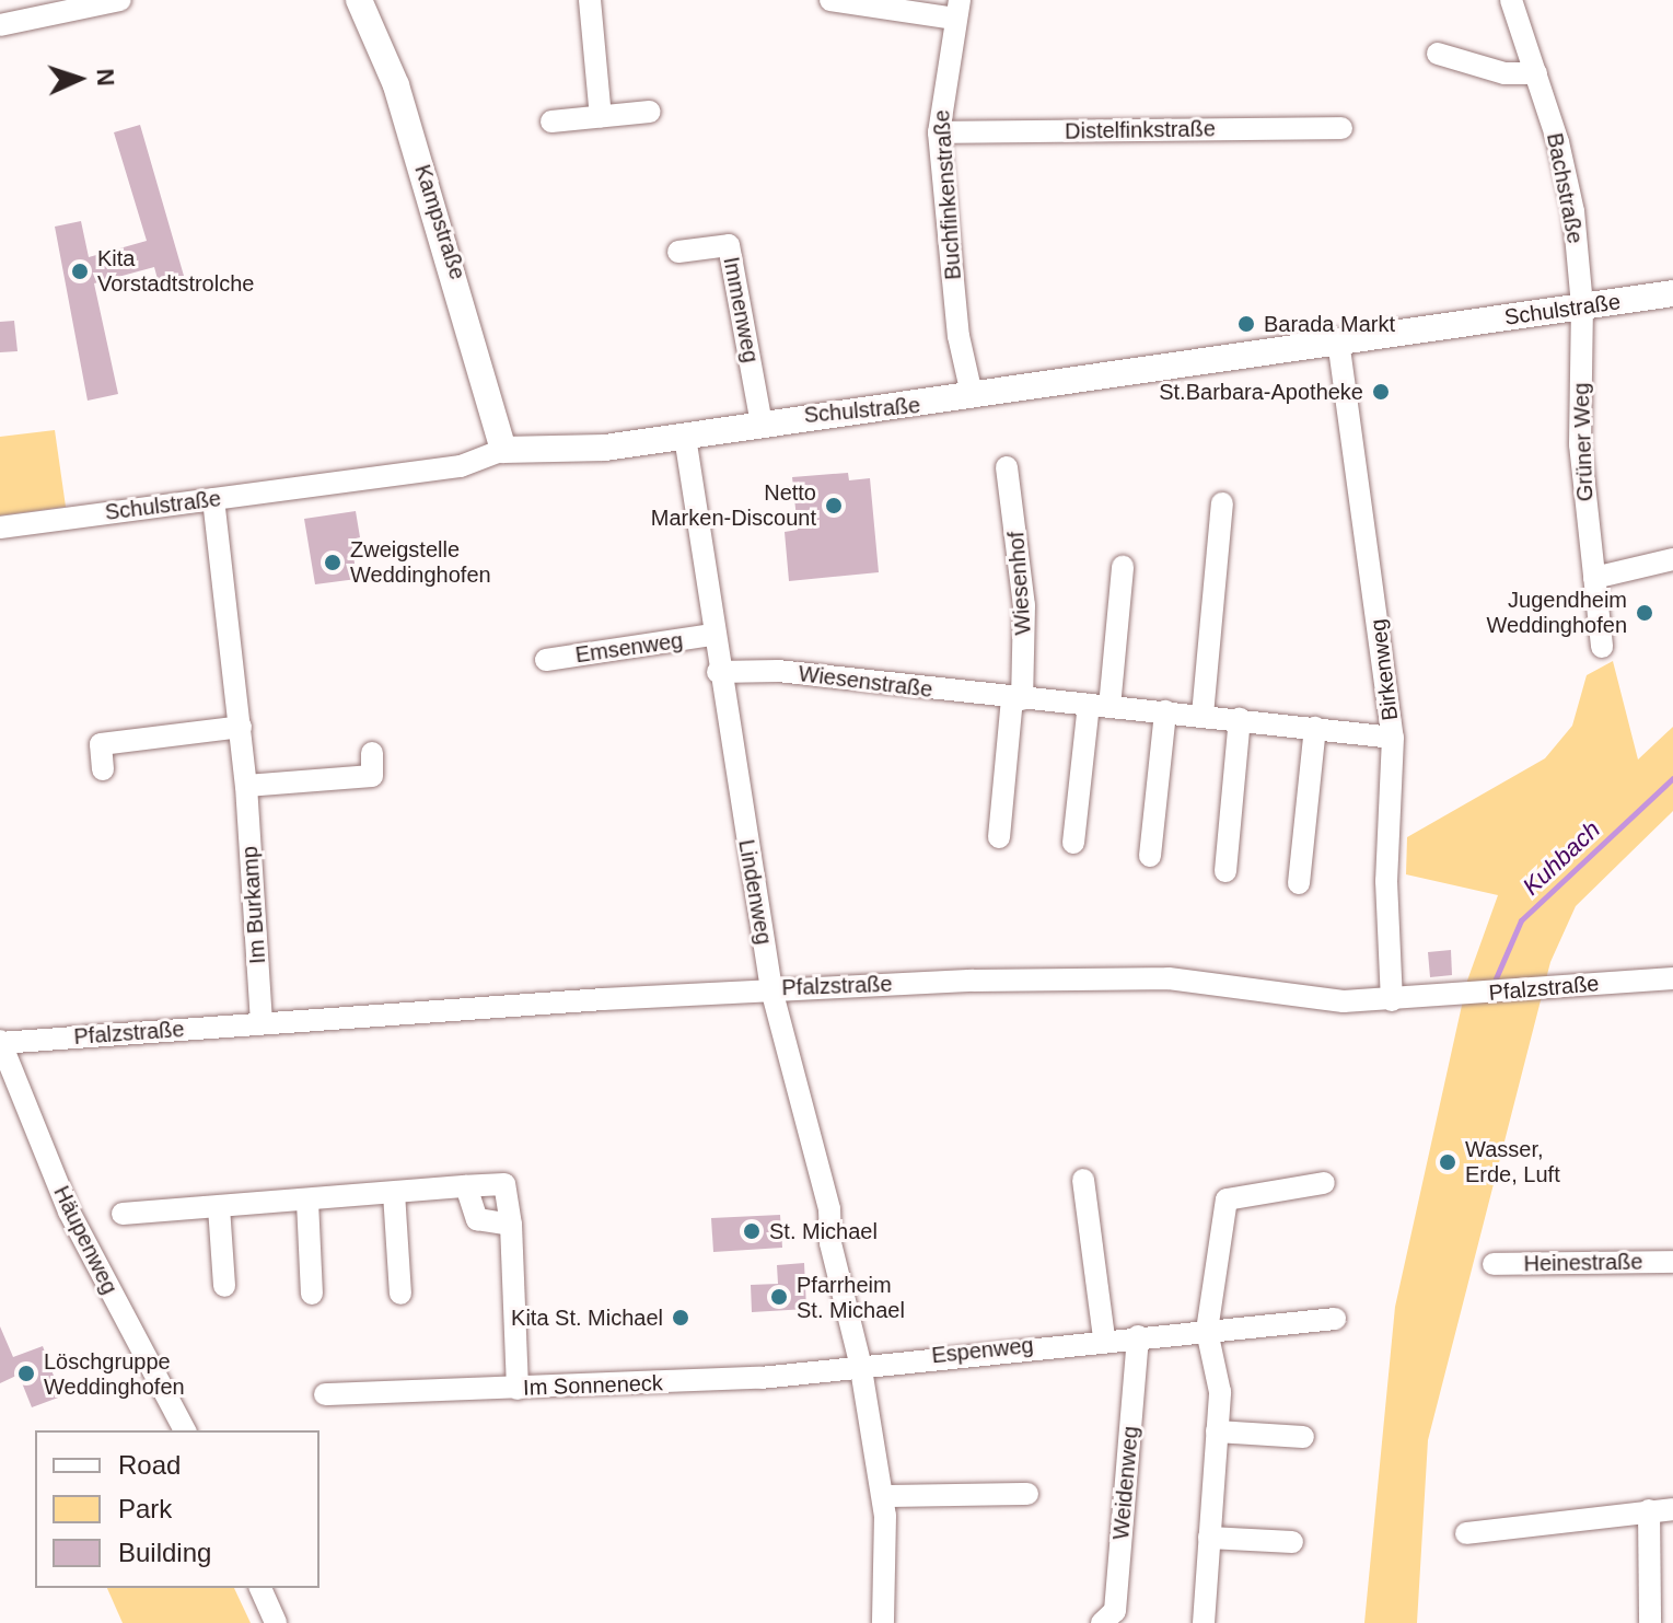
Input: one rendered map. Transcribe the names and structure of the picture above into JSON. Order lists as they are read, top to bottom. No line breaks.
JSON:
{"streets":{"main road":["Kampstraße","Schulstraße"],"street":["Distelfinkstraße","Bachstraße","Buchfinkenstraße","Immenweg","Grüner Weg","Wiesenhof","Emsenweg","Birkenweg","Wiesenstraße","Lindenweg","Im Burkamp","Pfalzstraße","Häupenweg","Heinestraße","Espenweg","Im Sonneneck","Weidenweg"]},"crossings":[["Distelfinkstraße","Buchfinkenstraße"],["Bachstraße","Schulstraße"],["Bachstraße","Grüner Weg"],["Buchfinkenstraße","Schulstraße"],["Kampstraße","Schulstraße"],["Immenweg","Schulstraße"],["Schulstraße","Grüner Weg"],["Schulstraße","Birkenweg"],["Schulstraße","Lindenweg"],["Schulstraße","Im Burkamp"],["Wiesenhof","Wiesenstraße"],["Emsenweg","Lindenweg"],["Birkenweg","Wiesenstraße"],["Birkenweg","Pfalzstraße"],["Wiesenstraße","Lindenweg"],["Lindenweg","Pfalzstraße"],["Lindenweg","Espenweg"],["Lindenweg","Im Sonneneck"],["Im Burkamp","Pfalzstraße"],["Pfalzstraße","Häupenweg"],["Espenweg","Im Sonneneck"],["Espenweg","Weidenweg"]],"water":["Kuhbach"],"places":["Kita Vorstadtstrolche","Barada Markt","St.Barbara-Apotheke","Netto Marken-Discount","Zweigstelle Weddinghofen","Jugendheim Weddinghofen","Wasser, Erde, Luft","St. Michael","Pfarrheim St. Michael","Kita St. Michael","Löschgruppe Weddinghofen"],"legend":["Road","Park","Building"],"north":"right"}
